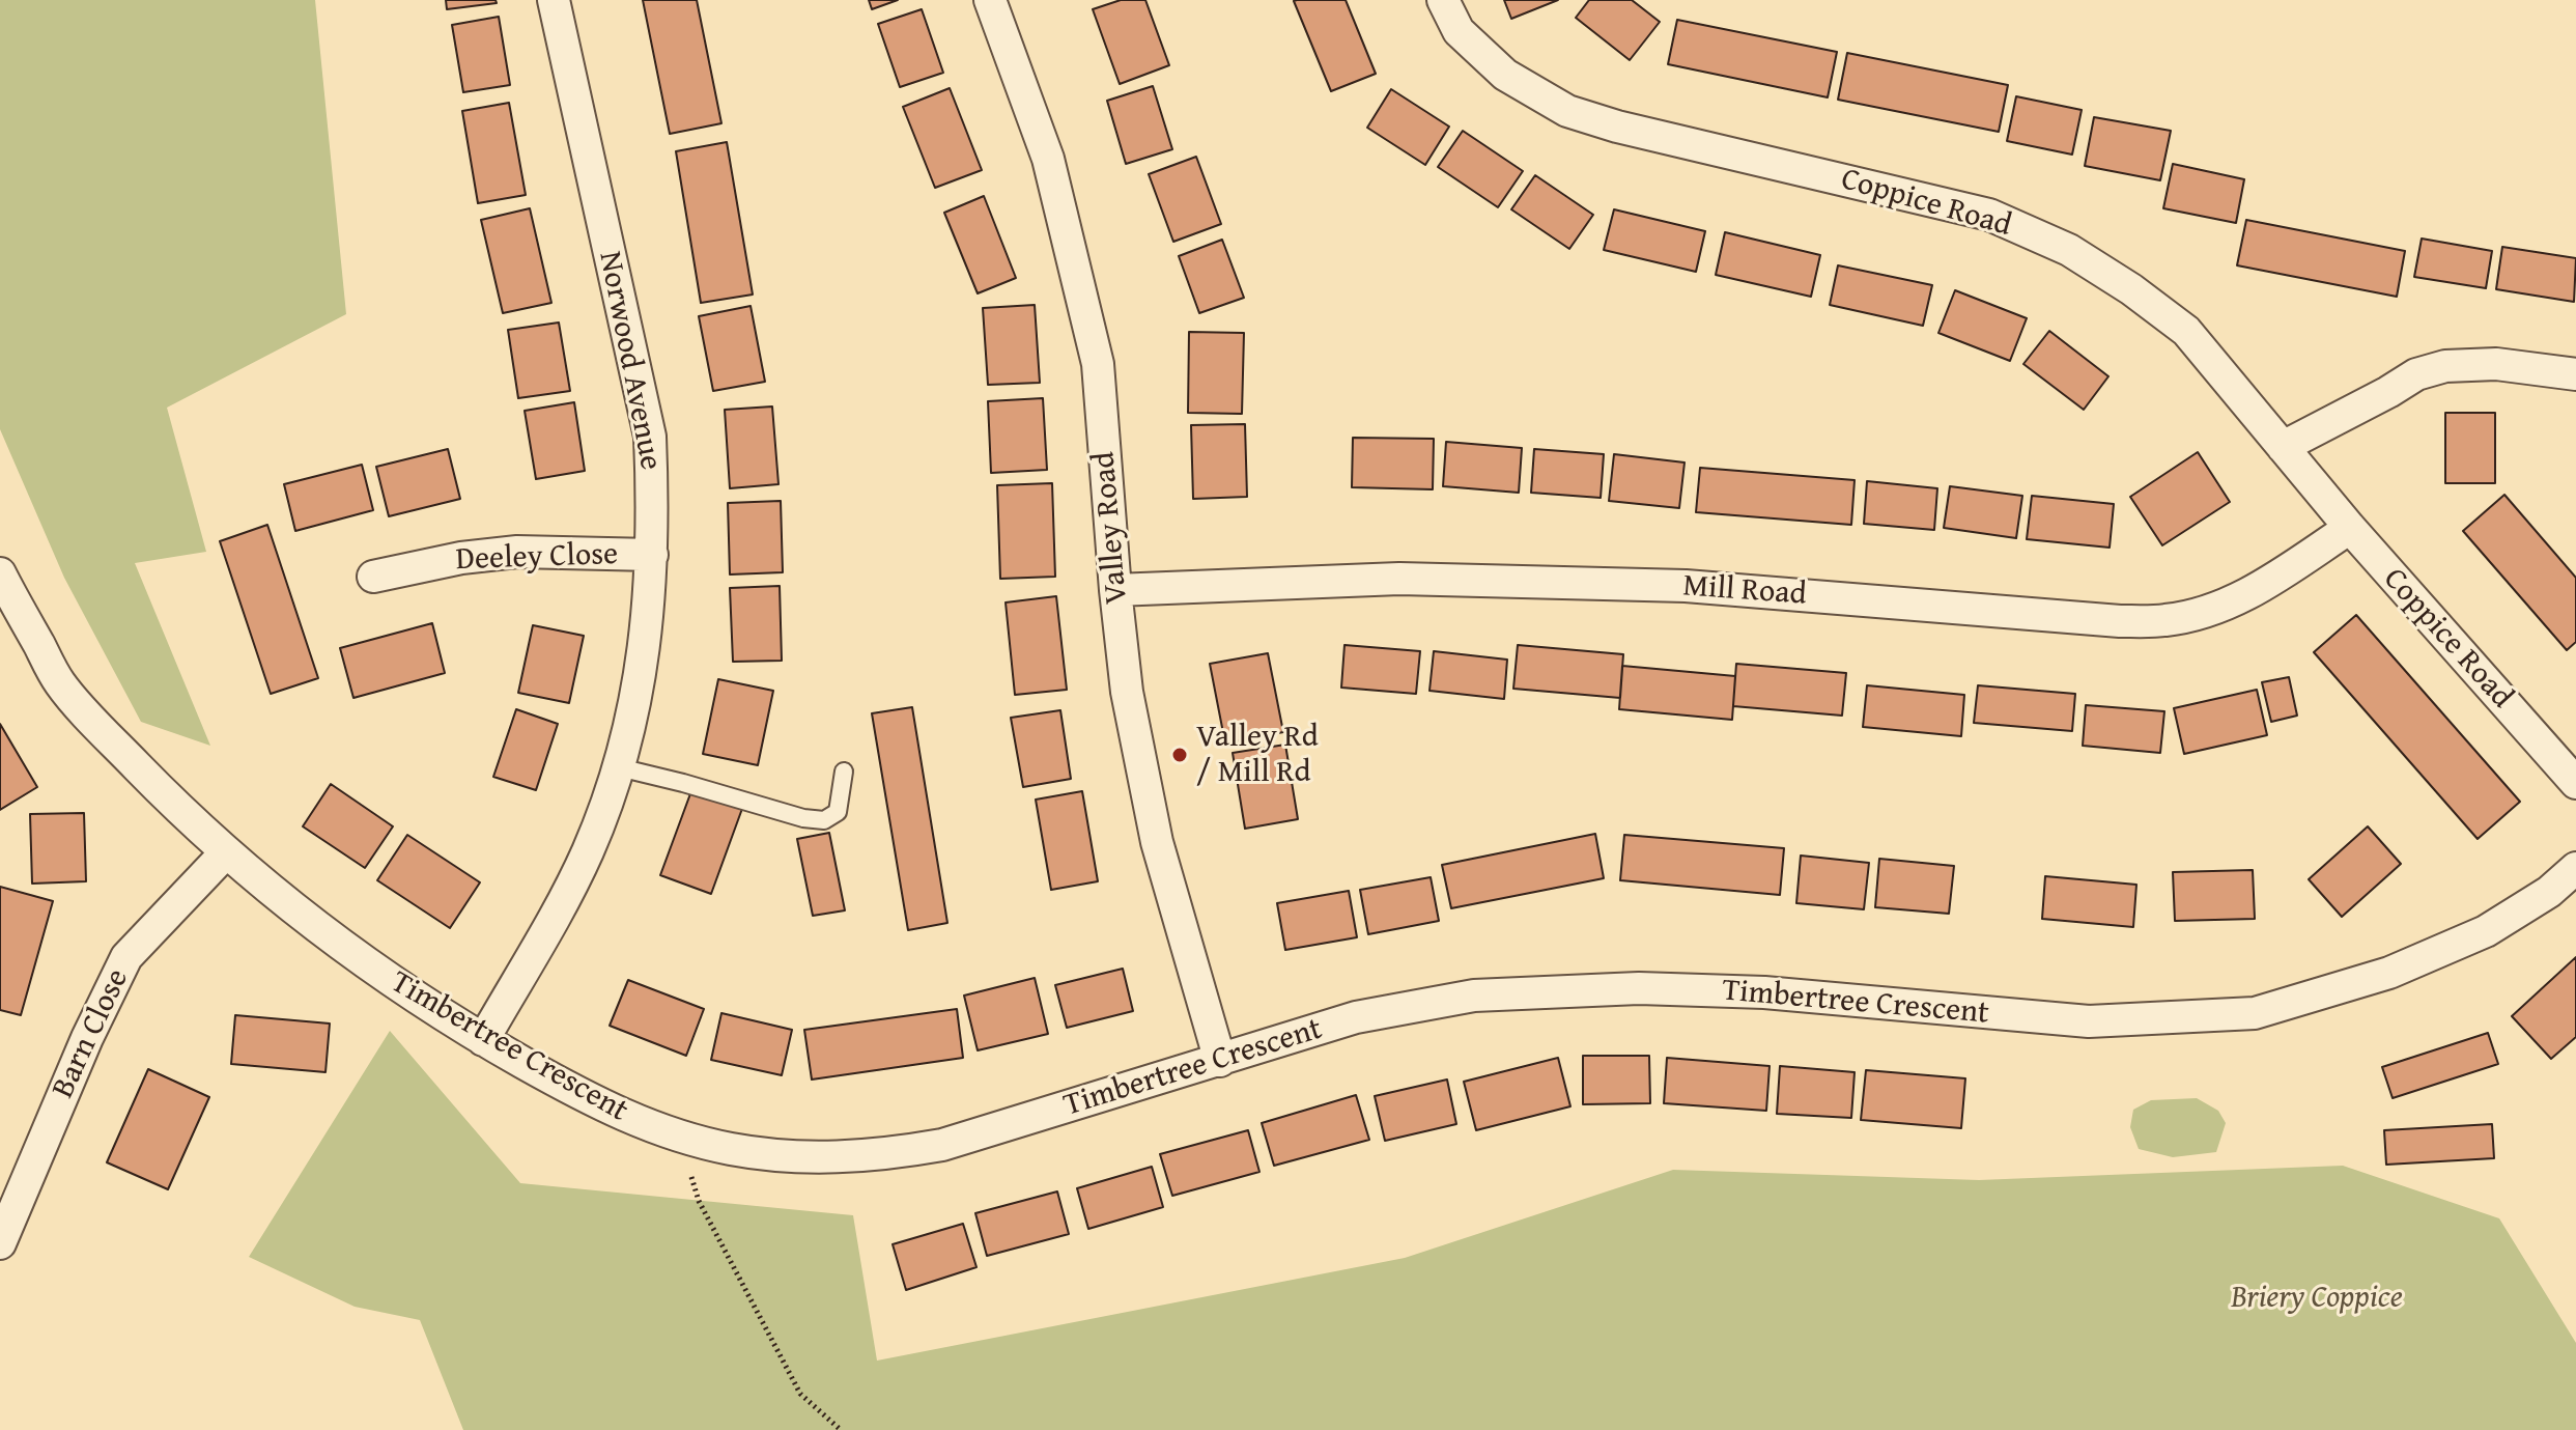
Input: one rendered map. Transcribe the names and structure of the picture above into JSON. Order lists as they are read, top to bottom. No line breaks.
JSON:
{"streets":{"street":["Coppice Road","Norwood Avenue","Valley Road","Deeley Close","Mill Road","Timbertree Crescent","Barn Close"]},"crossings":[["Coppice Road","Mill Road"],["Norwood Avenue","Deeley Close"],["Norwood Avenue","Timbertree Crescent"],["Valley Road","Mill Road"],["Valley Road","Timbertree Crescent"],["Timbertree Crescent","Barn Close"]],"parks":["Briery Coppice"],"places":["Valley Rd / Mill Rd"]}
